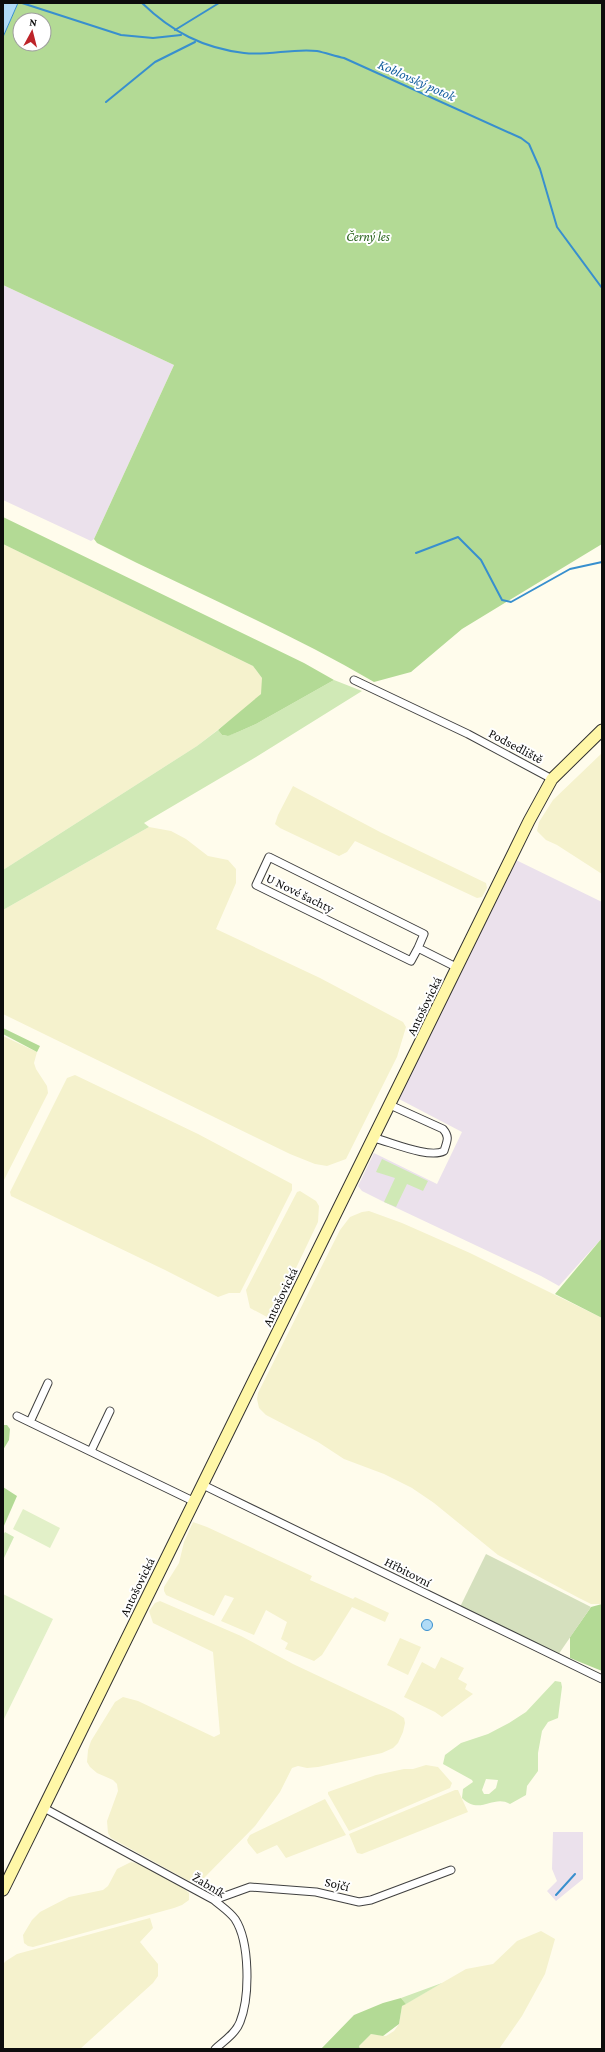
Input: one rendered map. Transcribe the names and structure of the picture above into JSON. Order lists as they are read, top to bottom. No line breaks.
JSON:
{"streets":{"street":["Podsedliště","U Nové šachty","Antošovická","Hřbitovní","Sojčí","Žabník"]},"crossings":[["Podsedliště","Antošovická"],["Antošovická","Hřbitovní"],["Antošovická","Žabník"],["Sojčí","Žabník"]],"water":["Koblovský potok"],"parks":["Černý les"],"north":"top"}
